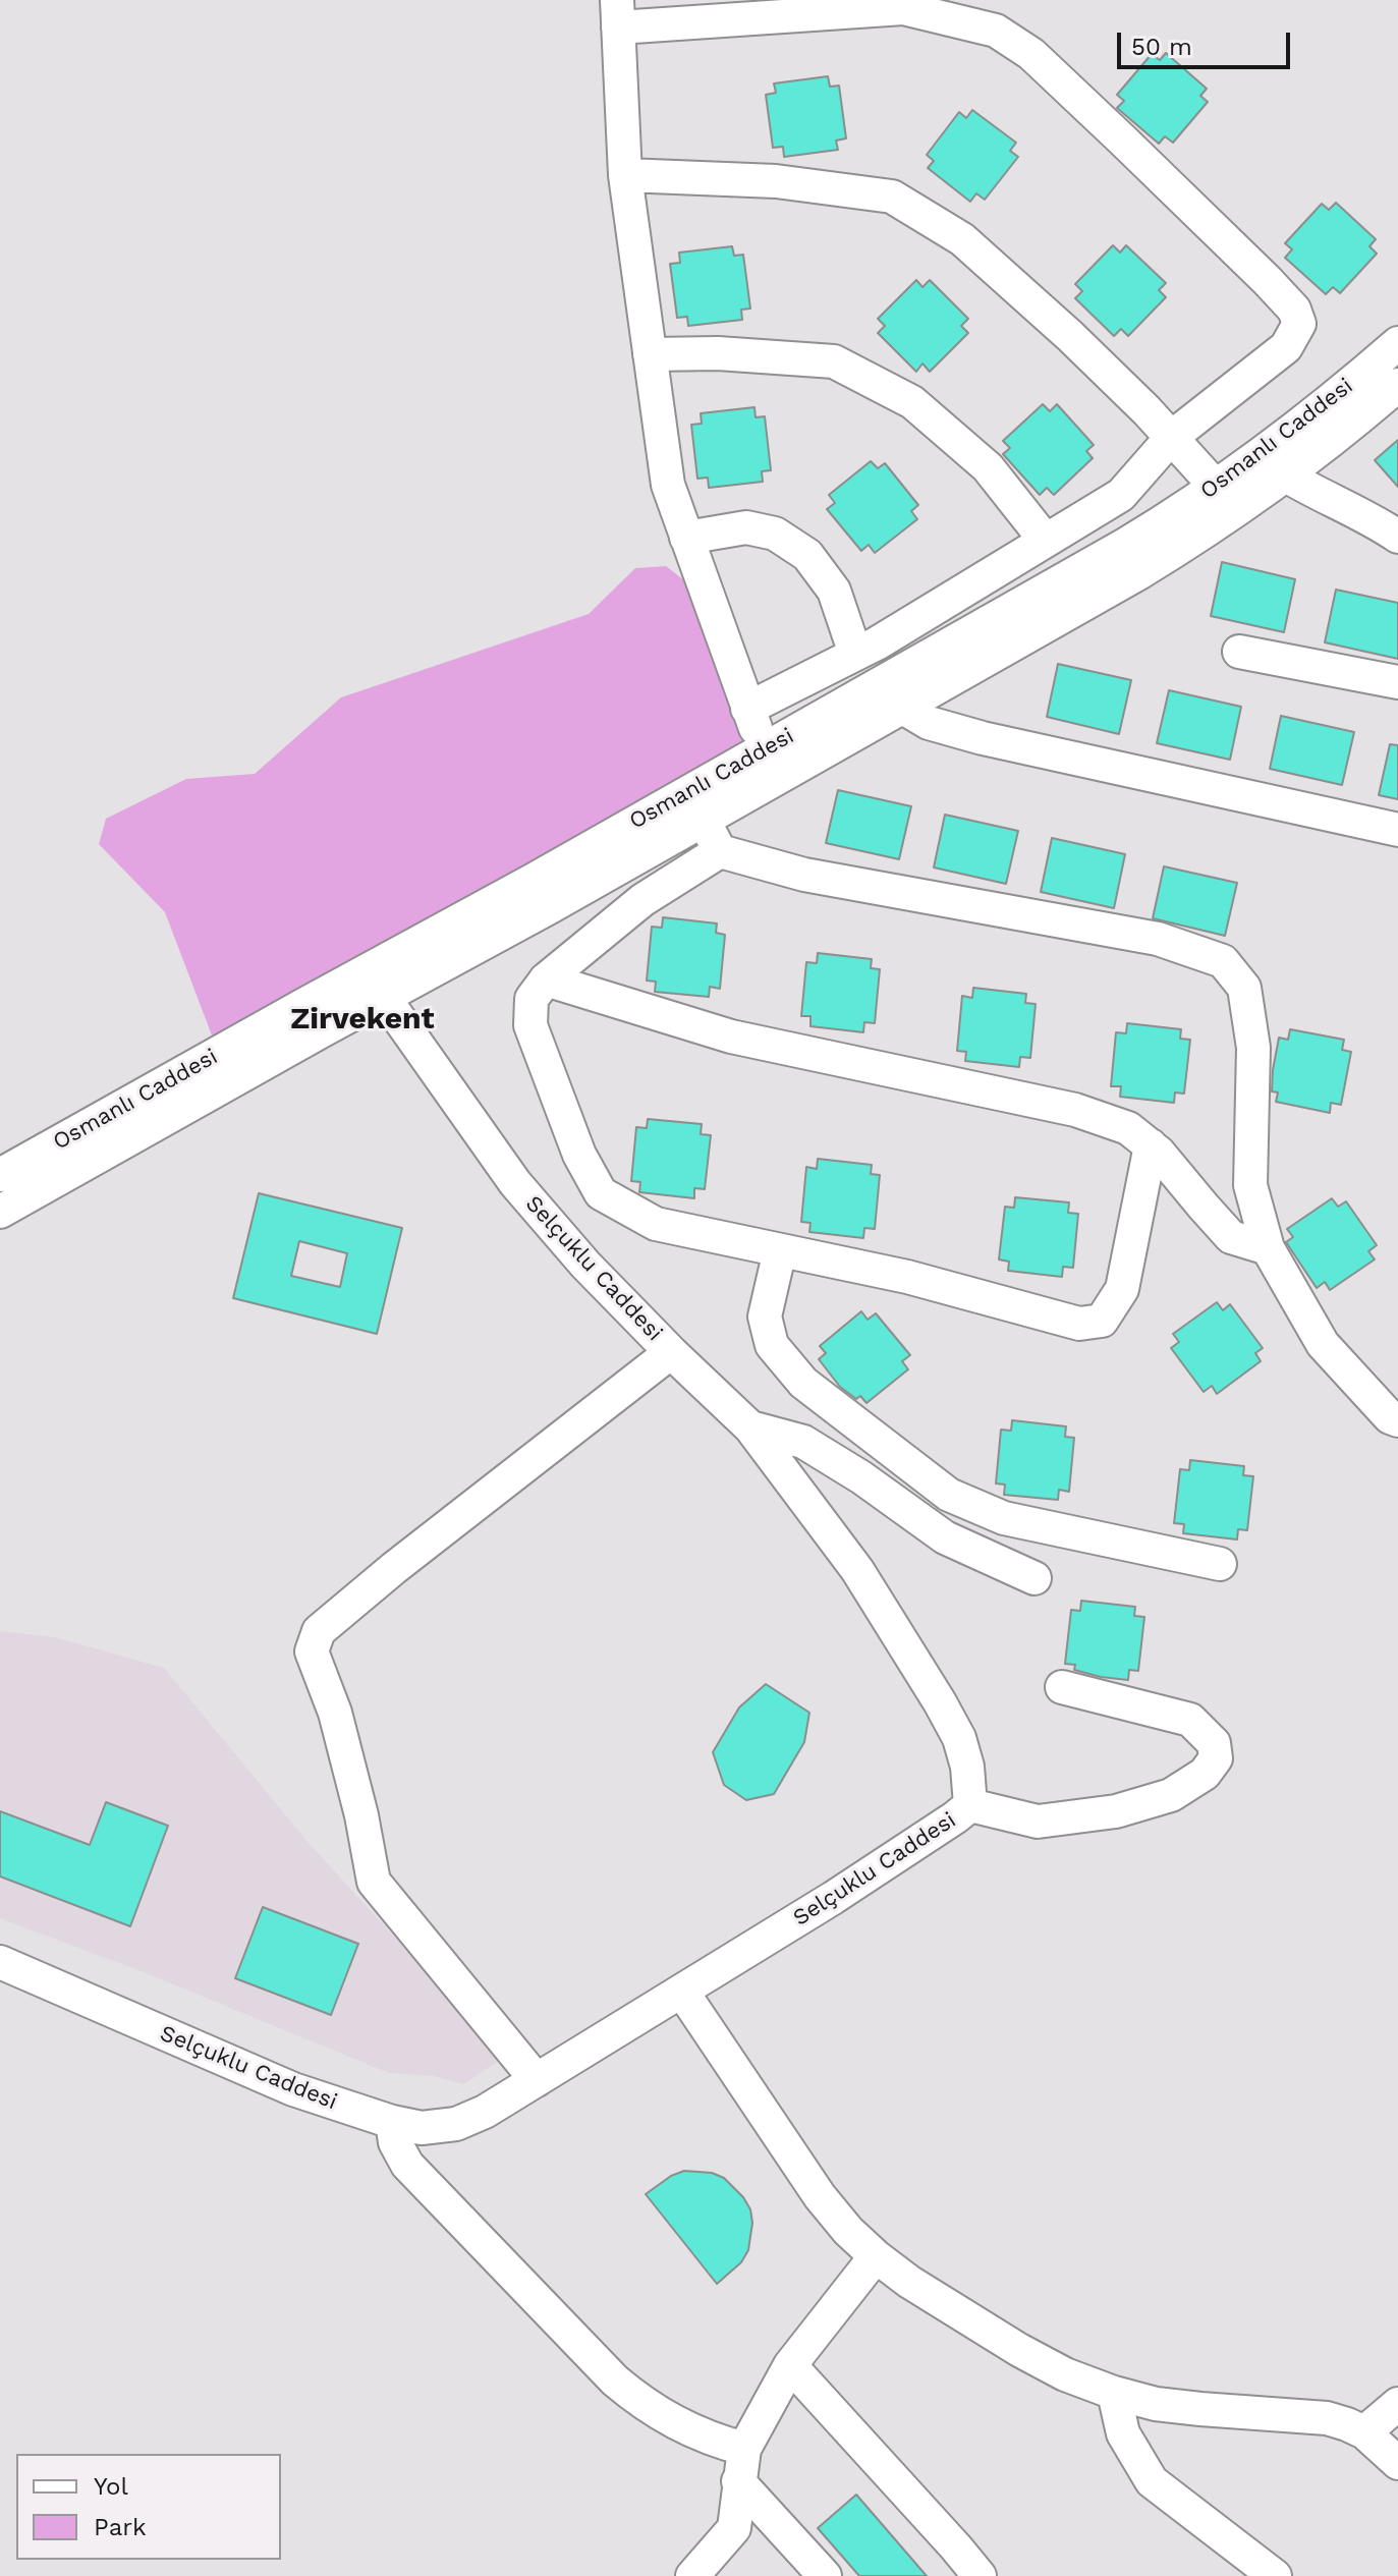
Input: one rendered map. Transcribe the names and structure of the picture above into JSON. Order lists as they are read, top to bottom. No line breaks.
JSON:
{"streets":{"street":["Osmanlı Caddesi","Selçuklu Caddesi"]},"crossings":[["Osmanlı Caddesi","Selçuklu Caddesi"]],"districts":["Zirvekent"],"legend":["Yol","Park"],"scale_bar":"50 m"}
